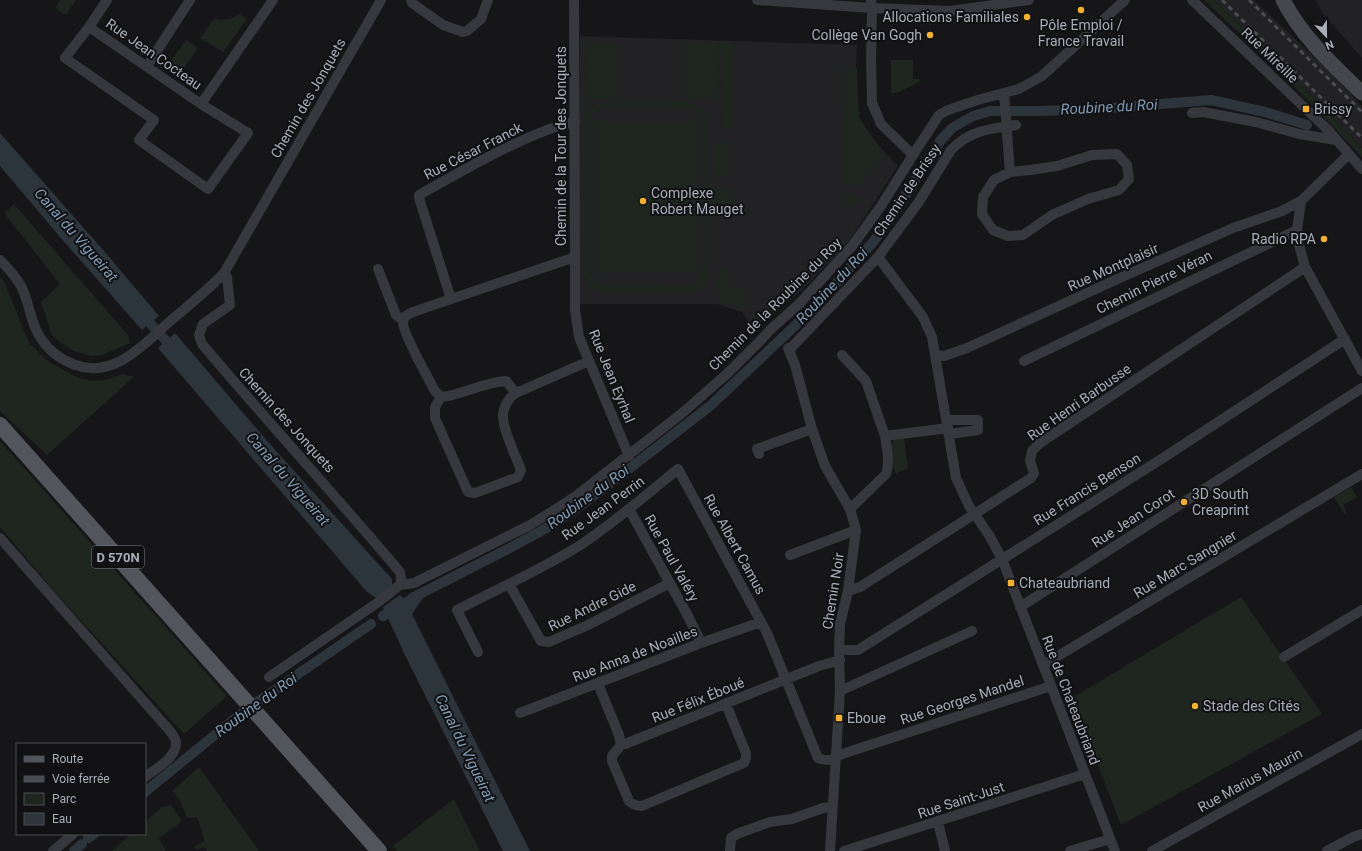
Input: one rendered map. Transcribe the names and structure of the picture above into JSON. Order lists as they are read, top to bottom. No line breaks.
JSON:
{"streets":{"main road":["D 570N"],"street":["Rue Jean Cocteau","Rue Mireille","Chemin des Jonquets","Chemin de la Tour des Jonquets","Rue César Franck","Chemin de Brissy","Rue Montplaisir","Chemin Pierre Véran","Chemin de la Roubine du Roy","Rue Jean Eyrhal","Rue Henri Barbusse","Rue Francis Benson","Rue Jean Perrin","Rue Jean Corot","Rue Albert Camus","Rue Paul Valéry","Rue Marc Sangnier","Chemin Noir","Rue Andre Gide","Rue Anna de Noailles","Rue Félix Éboué","Rue Georges Mandel","Rue de Chateaubriand","Rue Marius Maurin","Rue Saint-Just"]},"crossings":[["Rue Mireille","Rue Montplaisir"],["Chemin des Jonquets","Chemin de la Roubine du Roy"],["Chemin de la Tour des Jonquets","Rue César Franck"],["Chemin de la Tour des Jonquets","Rue Jean Eyrhal"],["Chemin de Brissy","Chemin Noir"],["Chemin de Brissy","Rue de Chateaubriand"],["Rue Montplaisir","Rue de Chateaubriand"],["Chemin de la Roubine du Roy","Rue Jean Eyrhal"],["Rue Henri Barbusse","Chemin Noir"],["Rue Henri Barbusse","Rue de Chateaubriand"],["Rue Francis Benson","Chemin Noir"],["Rue Francis Benson","Rue Félix Éboué"],["Rue Francis Benson","Rue de Chateaubriand"],["Rue Jean Perrin","Rue Albert Camus"],["Rue Jean Perrin","Rue Paul Valéry"],["Rue Jean Perrin","Rue Andre Gide"],["Rue Jean Corot","Rue de Chateaubriand"],["Rue Albert Camus","Chemin Noir"],["Rue Albert Camus","Rue Anna de Noailles"],["Rue Albert Camus","Rue Félix Éboué"],["Rue Albert Camus","Rue Georges Mandel"],["Rue Paul Valéry","Rue Andre Gide"],["Rue Paul Valéry","Rue Anna de Noailles"],["Rue Marc Sangnier","Rue de Chateaubriand"],["Chemin Noir","Rue Félix Éboué"],["Chemin Noir","Rue Georges Mandel"],["Rue Georges Mandel","Rue de Chateaubriand"],["Rue de Chateaubriand","Rue Saint-Just"]],"water":["Roubine du Roi","Canal du Vigueirat"],"places":{"other":["Pôle Emploi / France Travail","Allocations Familiales","Collège Van Gogh","Complexe Robert Mauget","Radio RPA","3D South Creaprint","Stade des Cités"],"transit":["Brissy","Chateaubriand","Eboue"]},"legend":["Route","Voie ferrée","Parc","Eau"],"north":"bottom"}
